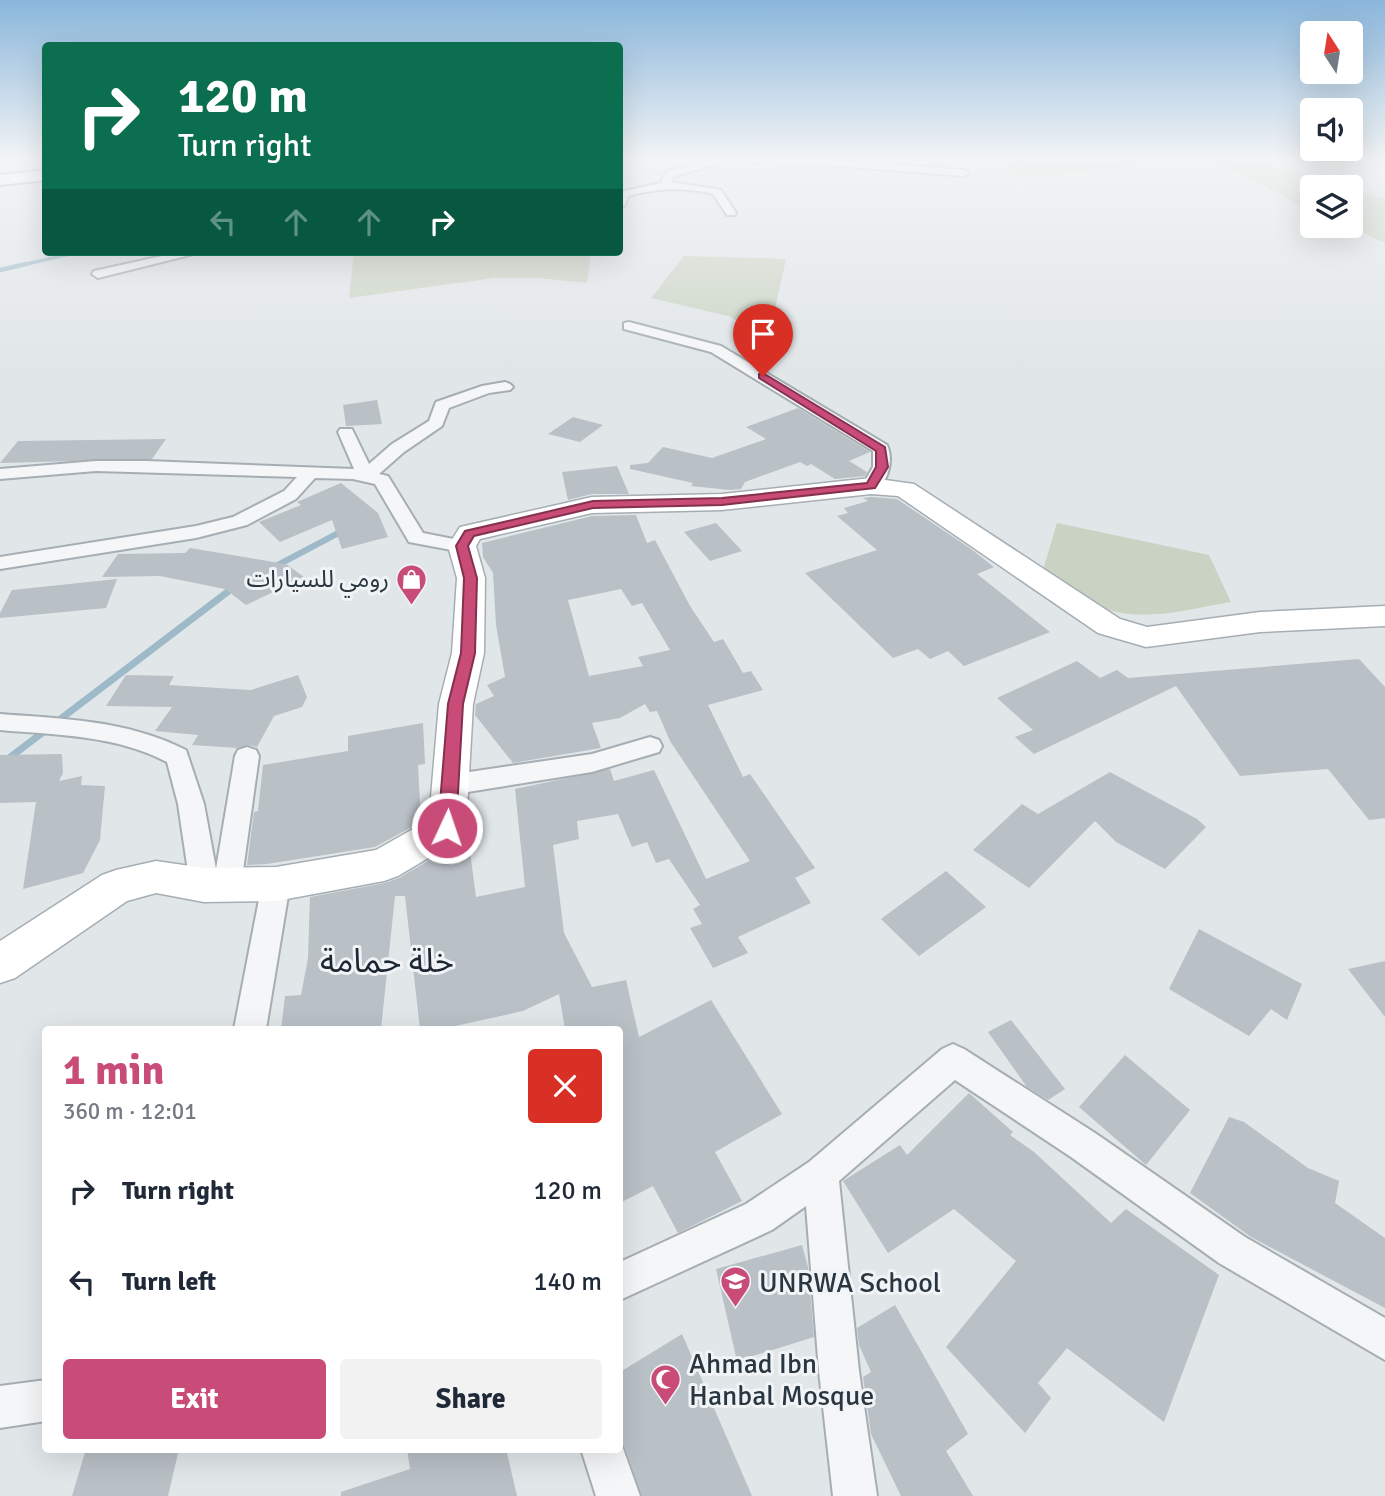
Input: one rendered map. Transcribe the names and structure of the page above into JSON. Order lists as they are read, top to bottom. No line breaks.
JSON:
{"districts":["خلة حمامة"],"places":{"shop":["رومي للسيارات"],"school or university":["UNRWA School"],"mosque":["Ahmad Ibn Hanbal Mosque"]},"north":"top","page":{"turn":["120 m","Turn right"],"heading":["1 min","360 m · 12:01"],"list":[{"name":"Turn right","value":"120 m"},{"name":"Turn left","value":"140 m"}],"buttons":["Exit","Share"]}}
